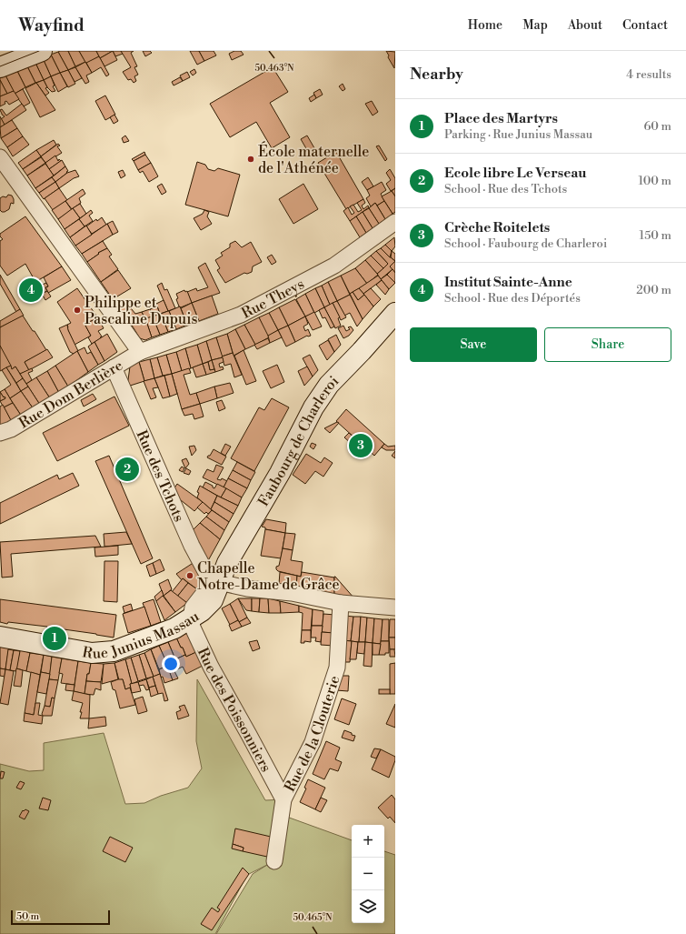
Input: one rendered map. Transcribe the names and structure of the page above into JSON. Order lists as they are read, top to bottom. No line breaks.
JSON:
{"streets":{"main road":["Faubourg de Charleroi","Rue Junius Massau"],"street":["Rue Theys","Rue Dom Berlière","Rue des Tchots","Rue des Poissonniers","Rue de la Clouterie"]},"crossings":[["Rue Theys","Rue Dom Berlière"],["Rue Dom Berlière","Rue des Tchots"],["Faubourg de Charleroi","Rue des Tchots"],["Faubourg de Charleroi","Rue Junius Massau"],["Rue des Tchots","Rue Junius Massau"],["Rue Junius Massau","Rue des Poissonniers"],["Rue des Poissonniers","Rue de la Clouterie"]],"places":["École maternelle de l'Athénée","Philippe et Pascaline Dupuis","Chapelle Notre-Dame de Grâce"],"scale_bar":"50 m","page":{"header":"Wayfind","nav":["Home","Map","About","Contact"],"heading":["Nearby","4 results"],"list":[{"mark":"1","name":"Place des Martyrs","note":"Parking · Rue Junius Massau","value":"60 m"},{"mark":"2","name":"Ecole libre Le Verseau","note":"School · Rue des Tchots","value":"100 m"},{"mark":"3","name":"Crèche Roitelets","note":"School · Faubourg de Charleroi","value":"150 m"},{"mark":"4","name":"Institut Sainte-Anne","note":"School · Rue des Déportés","value":"200 m"}],"pins":["4","3","2","1"],"buttons":["Save","Share"],"map_buttons":["+","−"],"scale":"50 m"},"coordinates":["50.463°N","50.465°N"]}
